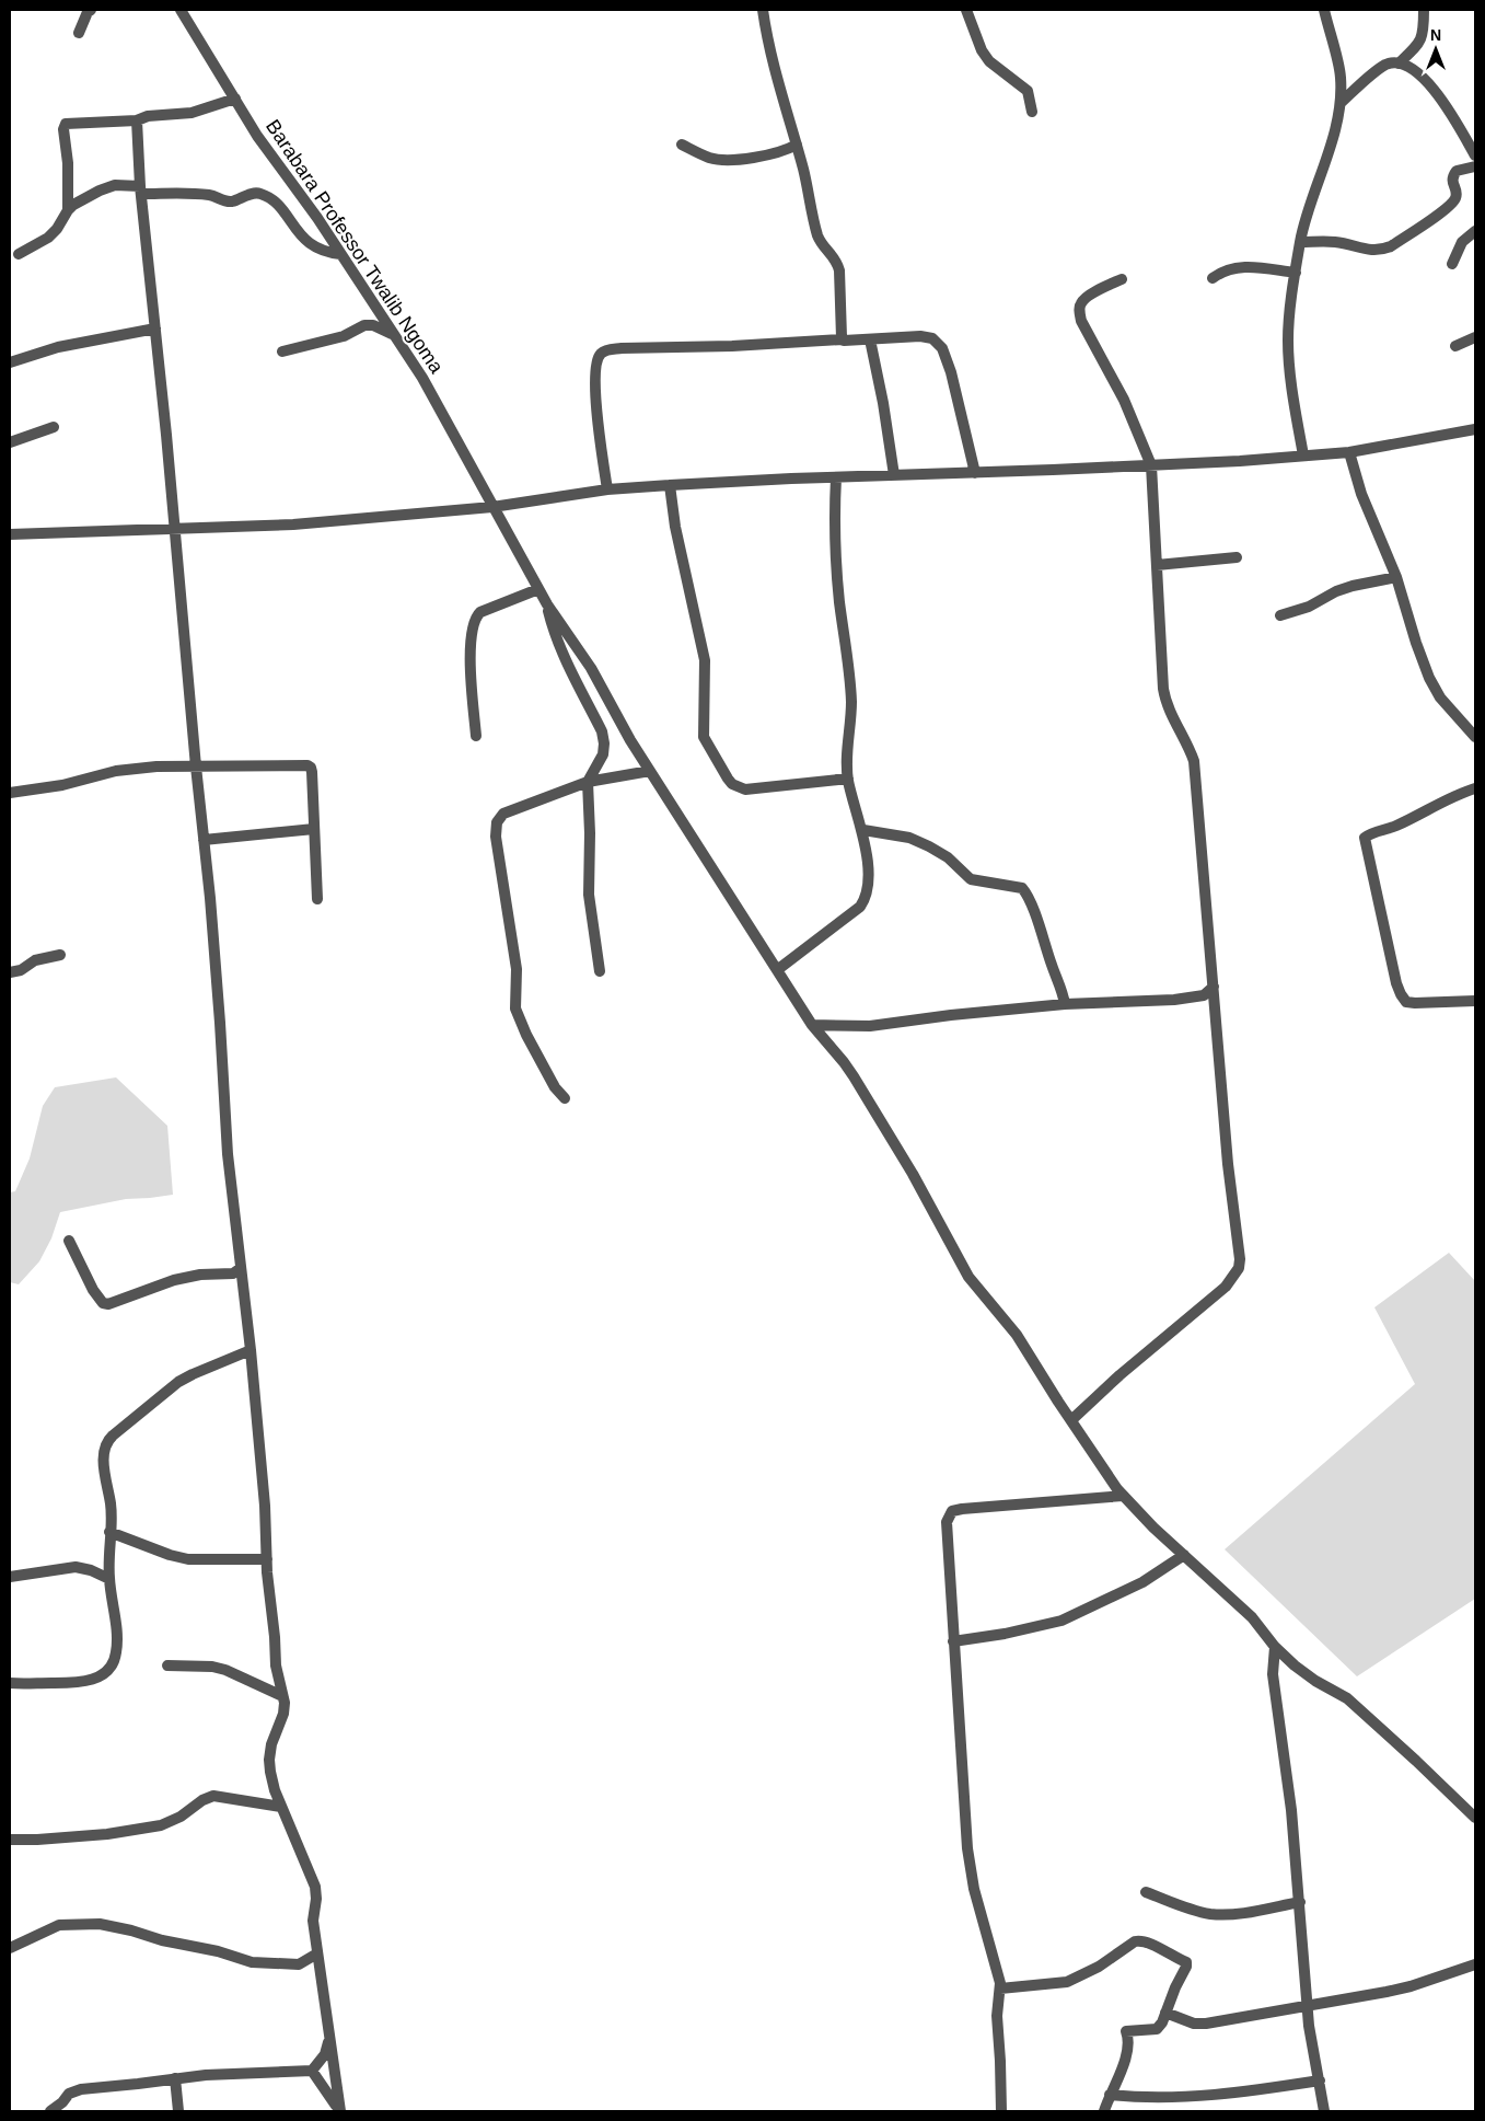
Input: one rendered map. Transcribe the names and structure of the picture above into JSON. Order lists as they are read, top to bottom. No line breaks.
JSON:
{"streets":{"street":["Barabara Professor Twalib Ngoma"]},"north":"top"}
